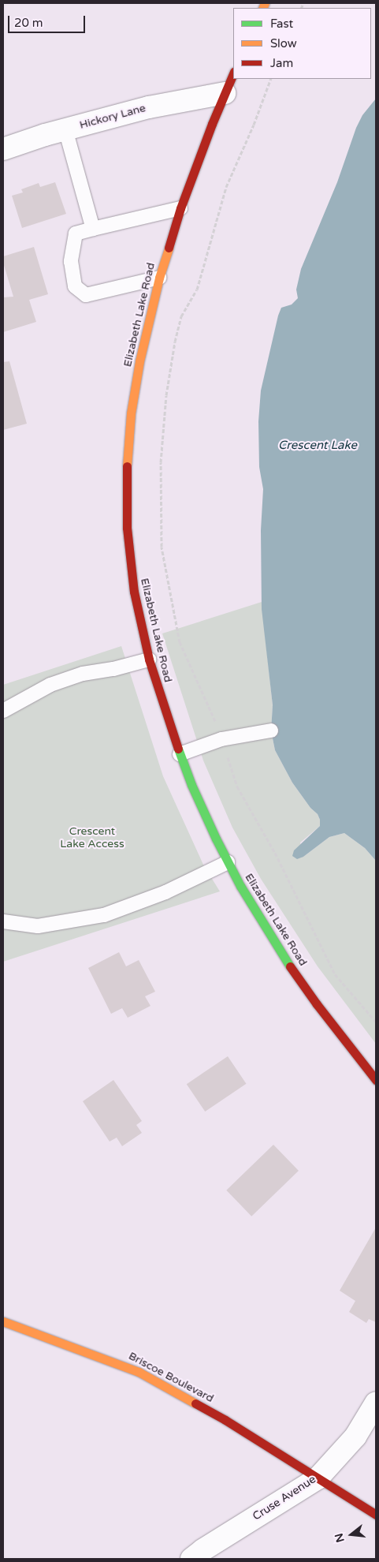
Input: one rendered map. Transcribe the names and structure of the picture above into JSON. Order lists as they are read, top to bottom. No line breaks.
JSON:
{"streets":{"street":["Hickory Lane","Elizabeth Lake Road","Briscoe Boulevard","Cruse Avenue"]},"crossings":[["Hickory Lane","Elizabeth Lake Road"],["Briscoe Boulevard","Cruse Avenue"]],"water":["Crescent Lake"],"parks":["Crescent Lake Access"],"legend":["Fast","Slow","Jam"],"scale_bar":"20 m","north":"left"}
